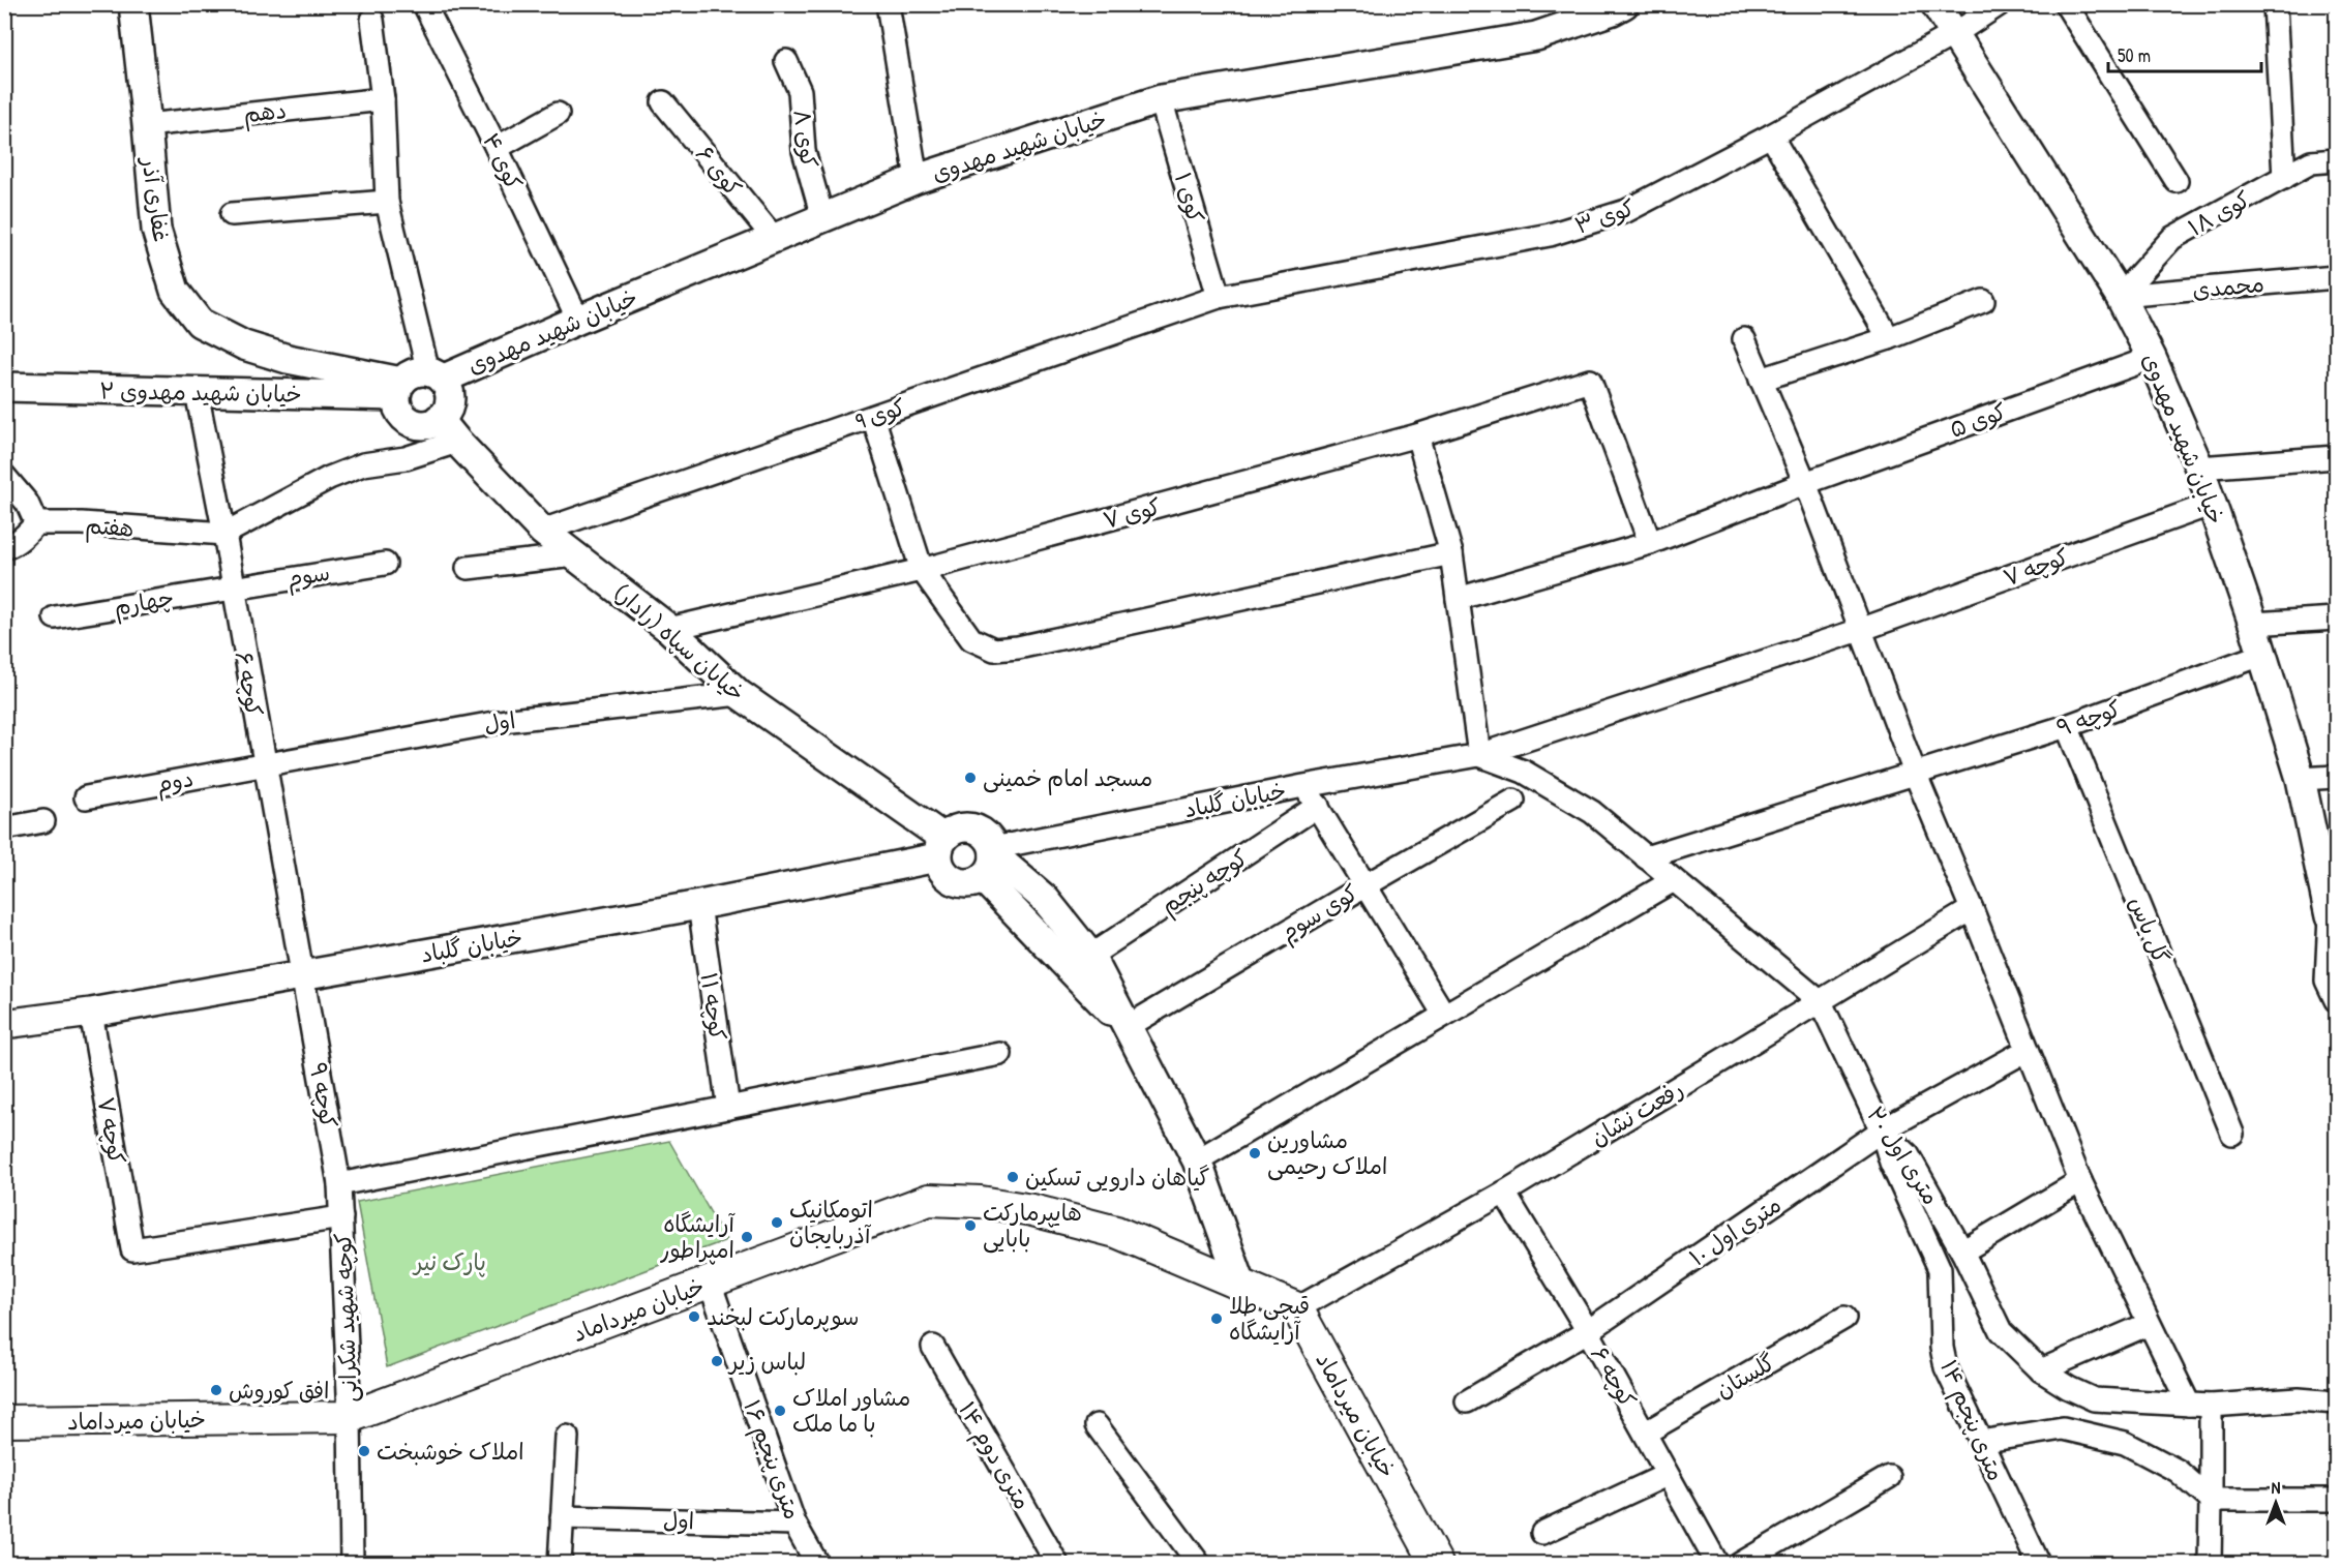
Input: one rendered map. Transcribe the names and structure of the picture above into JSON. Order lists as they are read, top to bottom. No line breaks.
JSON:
{"streets":{"main road":["خیابان میرداماد"],"street":["دهم","کوی ۸","خیابان شهید مهدوی","کوی ۴","کوی ۶","کوی ۱","غفاری آذر","کوی ۱۸","کوی ۳","محمدی","خیابان شهید مهدوی ۲","کوی 9","کوی ۵","کوی ۷","هفتم","کوچه ۷","سوم","چهارم","خیابان سپاه (رادار)","کوچه ۶","کوچه ۹","اول","دوم","خیابان گلباد","کوچه پنجم","کوی سوم","گل یاس","کوچه ۱۱","رفعت نشان","۲۰ متری اول","۱۰ متری اول","کوچه شهید شکرانی","گلستان","۱۴ متری پنجم","۱۴ متری دوم","۱۶ متری پنجم"]},"crossings":[["دهم","غفاری آذر"],["کوی ۸","خیابان شهید مهدوی"],["خیابان شهید مهدوی","کوی ۴"],["خیابان شهید مهدوی","کوی ۶"],["خیابان شهید مهدوی","کوی ۱"],["خیابان شهید مهدوی","غفاری آذر"],["خیابان شهید مهدوی","کوی ۱۸"],["خیابان شهید مهدوی","کوی ۳"],["خیابان شهید مهدوی","محمدی"],["خیابان شهید مهدوی","خیابان شهید مهدوی ۲"],["خیابان شهید مهدوی","کوی ۵"],["خیابان شهید مهدوی","کوچه ۷"],["خیابان شهید مهدوی","خیابان سپاه (رادار)"],["خیابان شهید مهدوی","کوچه ۹"],["کوی ۱","کوی ۳"],["کوی ۱","کوی 9"],["غفاری آذر","خیابان شهید مهدوی ۲"],["غفاری آذر","خیابان سپاه (رادار)"],["کوی ۱۸","محمدی"],["کوی ۳","کوی 9"],["خیابان شهید مهدوی ۲","خیابان سپاه (رادار)"],["خیابان شهید مهدوی ۲","کوچه ۶"],["کوی 9","خیابان سپاه (رادار)"],["کوی ۵","کوی ۷"],["کوی ۷","خیابان سپاه (رادار)"],["هفتم","کوچه ۶"],["کوچه ۷","کوچه ۹"],["کوچه ۷","خیابان گلباد"],["کوچه ۷","۲۰ متری اول"],["کوچه ۷","کوچه شهید شکرانی"],["سوم","چهارم"],["سوم","کوچه ۶"],["چهارم","کوچه ۶"],["خیابان سپاه (رادار)","اول"],["خیابان سپاه (رادار)","خیابان گلباد"],["کوچه ۶","کوچه ۹"],["کوچه ۶","اول"],["کوچه ۶","دوم"],["کوچه ۶","خیابان گلباد"],["کوچه ۶","رفعت نشان"],["کوچه ۶","۱۰ متری اول"],["کوچه ۶","گلستان"],["کوچه ۹","خیابان گلباد"],["کوچه ۹","گل یاس"],["کوچه ۹","۲۰ متری اول"],["کوچه ۹","کوچه شهید شکرانی"],["اول","دوم"],["اول","۱۶ متری پنجم"],["خیابان گلباد","کوچه ۱۱"],["خیابان گلباد","۲۰ متری اول"],["رفعت نشان","۲۰ متری اول"],["رفعت نشان","خیابان میرداماد"],["۲۰ متری اول","۱۰ متری اول"],["۲۰ متری اول","۱۴ متری پنجم"],["۱۰ متری اول","۱۴ متری پنجم"],["خیابان میرداماد","کوچه شهید شکرانی"],["خیابان میرداماد","۱۶ متری پنجم"]],"parks":["پارک نیر"],"places":["مسجد امام خمینی","مشاورین املاک رحیمی","گیاهان دارویی تسکین","اتومکانیک آذربایجان","هایپرمارکت بابایی","آرایشگاه امپراطور","سوپرمارکت لبخند","قیچی طلا آرایشگاه","لباس زیر","افق کوروش","مشاور املاک با ما ملک","املاک خوشبخت"],"scale_bar":"50 m","north":"top"}
